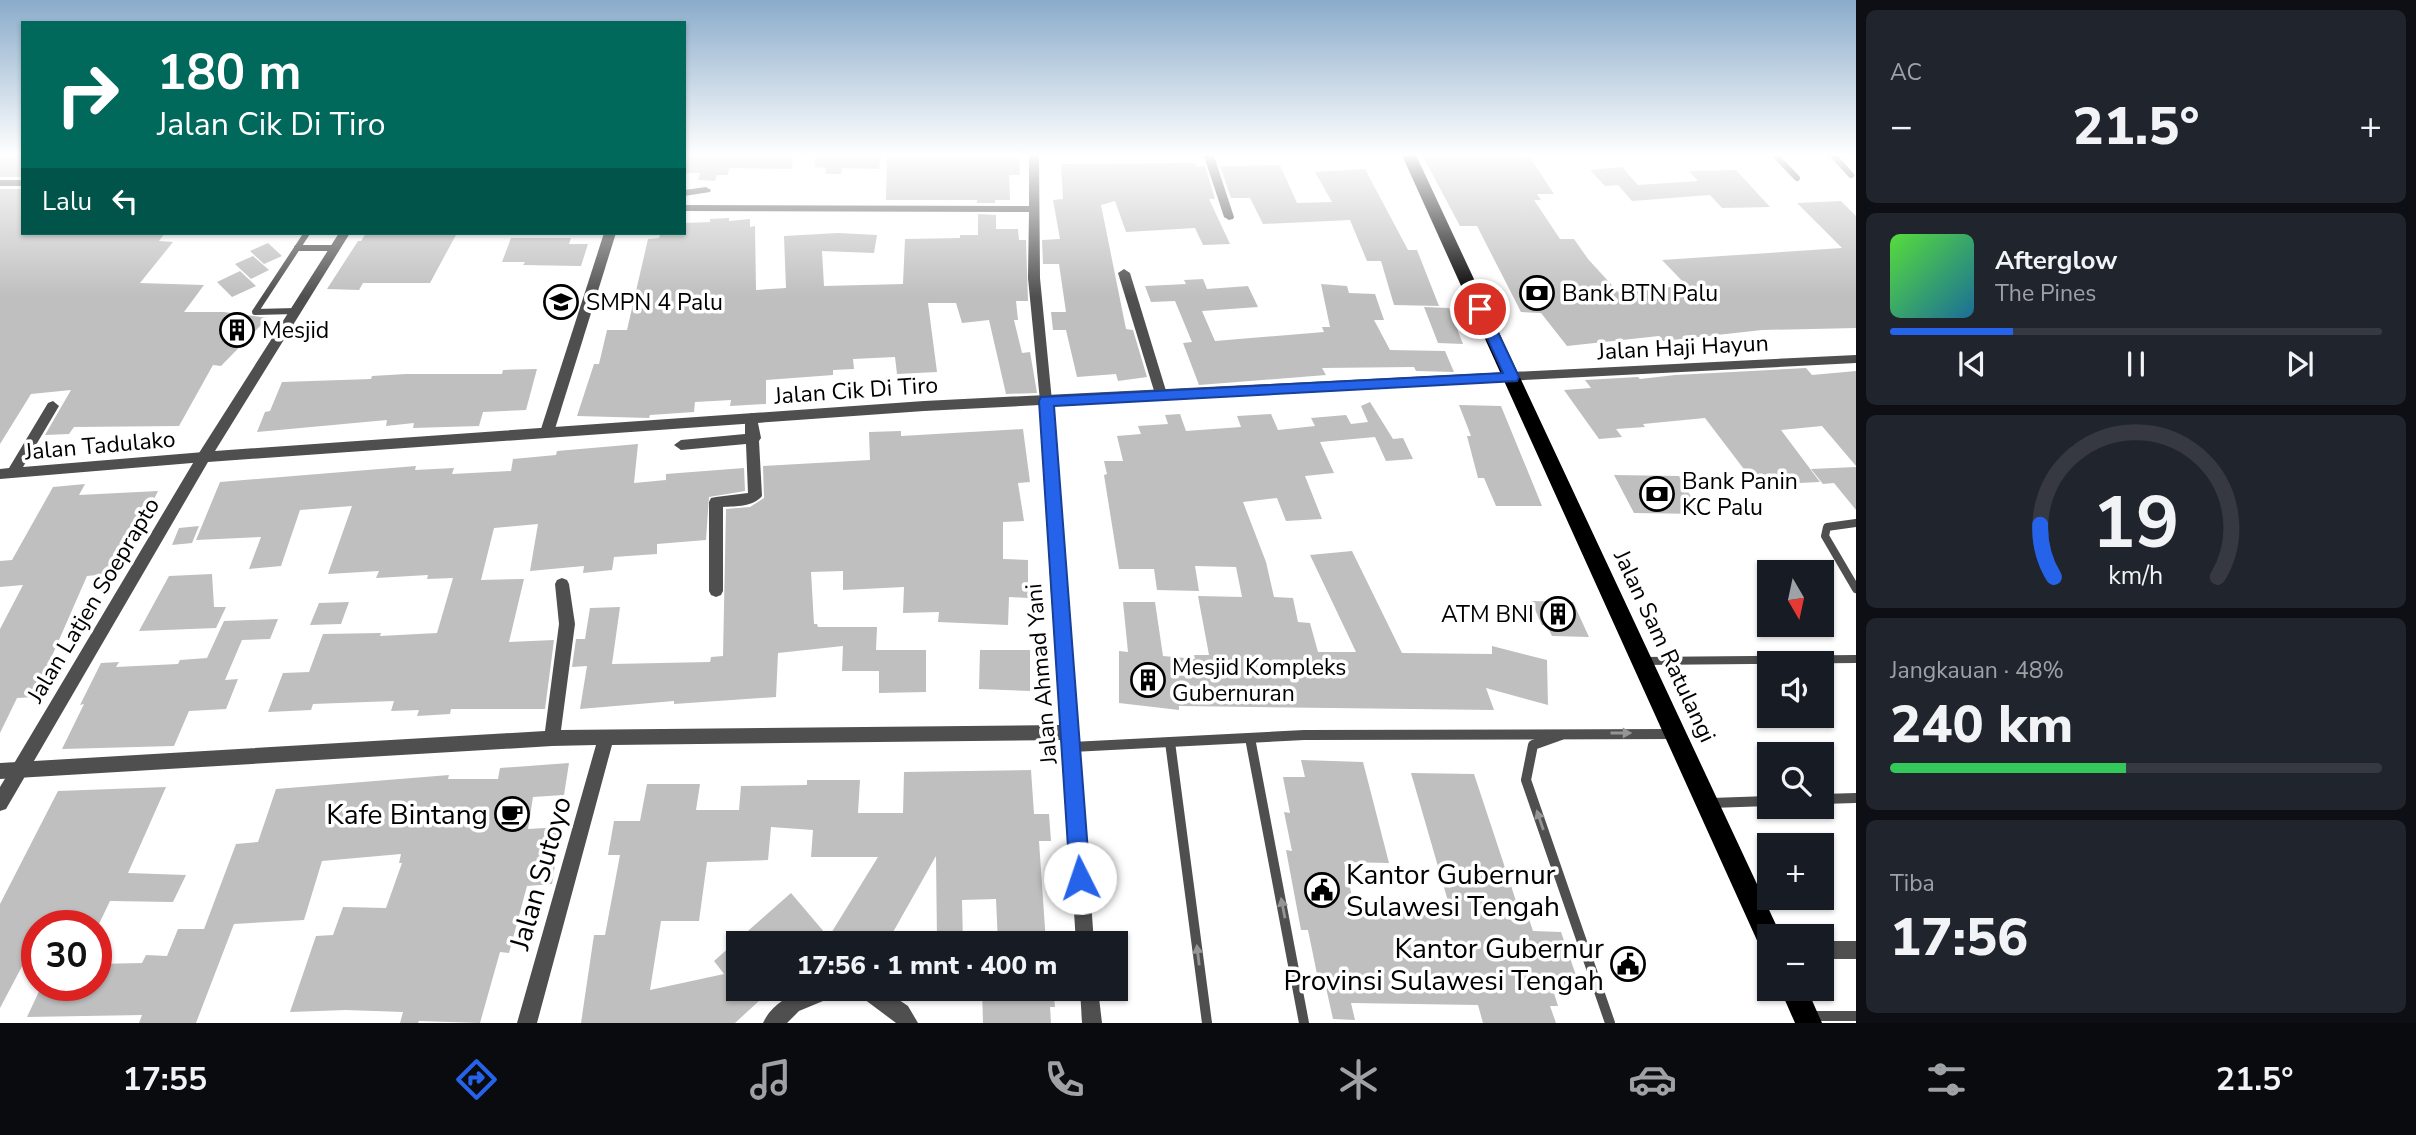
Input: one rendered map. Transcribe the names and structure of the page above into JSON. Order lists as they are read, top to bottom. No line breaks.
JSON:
{"streets":{"highway":["Jalan Sam Ratulangi"],"street":["Jalan Haji Hayun","Jalan Cik Di Tiro","Jalan Tadulako","Jalan Latjen Soeprapto","Jalan Ahmad Yani","Jalan Sutoyo"]},"crossings":[["Jalan Haji Hayun","Jalan Cik Di Tiro"],["Jalan Haji Hayun","Jalan Sam Ratulangi"],["Jalan Cik Di Tiro","Jalan Tadulako"],["Jalan Cik Di Tiro","Jalan Latjen Soeprapto"],["Jalan Cik Di Tiro","Jalan Sam Ratulangi"],["Jalan Cik Di Tiro","Jalan Ahmad Yani"],["Jalan Tadulako","Jalan Latjen Soeprapto"]],"places":{"bank":["Bank BTN Palu","Bank Panin KC Palu"],"school or university":["SMPN 4 Palu"],"building":["Mesjid","ATM BNI","Mesjid Kompleks Gubernuran"],"cafe":["Kafe Bintang"],"public building":["Kantor Gubernur Sulawesi Tengah","Kantor Gubernur Provinsi Sulawesi Tengah"]},"north":"bottom","page":{"tile":["AC",["Jangkauan · 48%","240 km"],["Tiba","17:56"]],"turn":["180 m","Jalan Cik Di Tiro"],"heat":["−","21.5°","+"],"then":"Lalu","song":["Afterglow","The Pines"],"map_buttons":["+","−"],"limit":"30","trip":"17:56 · 1 mnt · 400 m","tabs":["17:55","21.5°"],"gauge":["19","km/h"]}}
